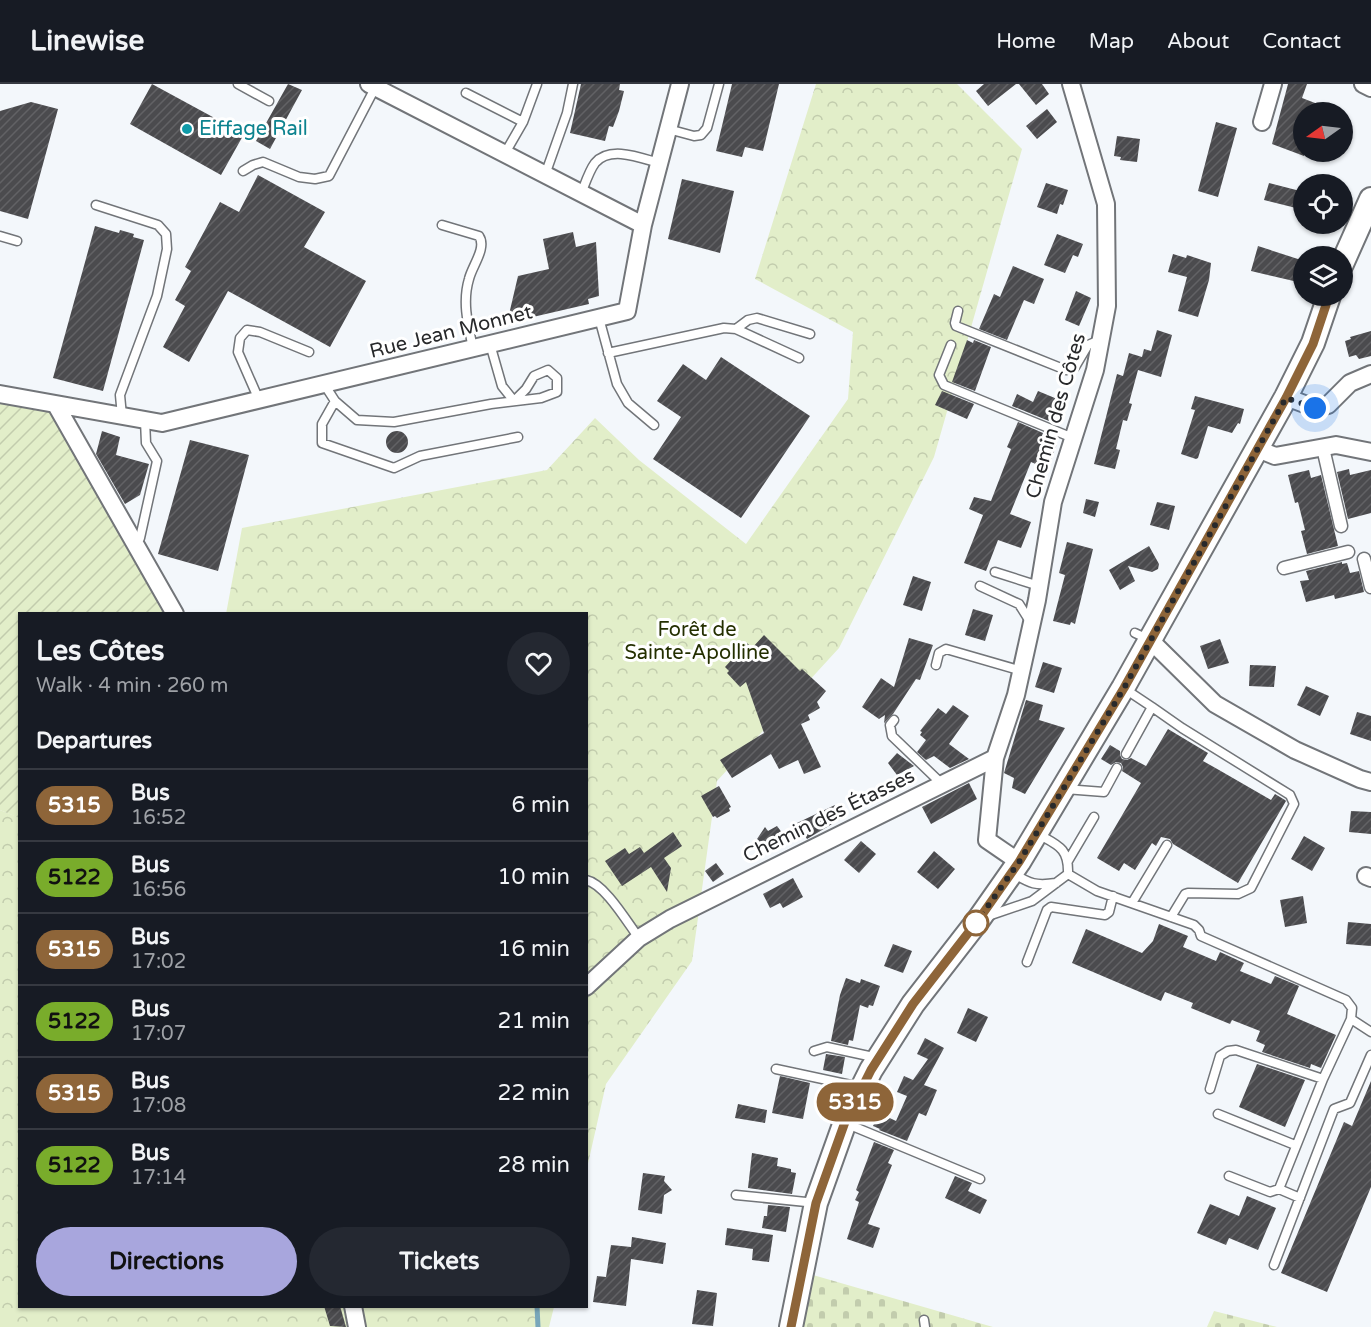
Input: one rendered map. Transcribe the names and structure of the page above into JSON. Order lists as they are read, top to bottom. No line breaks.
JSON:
{"streets":{"street":["Rue Jean Monnet","Chemin des Côtes","Chemin des Étasses"]},"crossings":[["Chemin des Côtes","Chemin des Étasses"]],"parks":["Forêt de Sainte-Apolline"],"places":["Eiffage Rail"],"lines":["bus line 5315"],"north":"left","page":{"header":"Linewise","nav":["Home","Map","About","Contact"],"on_map":"5315","heading":[["Les Côtes","Walk · 4 min · 260 m"],"Departures"],"list":[{"mark":"5315","name":"Bus","note":"16:52","value":"6 min"},{"mark":"5122","name":"Bus","note":"16:56","value":"10 min"},{"mark":"5315","name":"Bus","note":"17:02","value":"16 min"},{"mark":"5122","name":"Bus","note":"17:07","value":"21 min"},{"mark":"5315","name":"Bus","note":"17:08","value":"22 min"},{"mark":"5122","name":"Bus","note":"17:14","value":"28 min"}],"buttons":["Directions","Tickets"]}}
